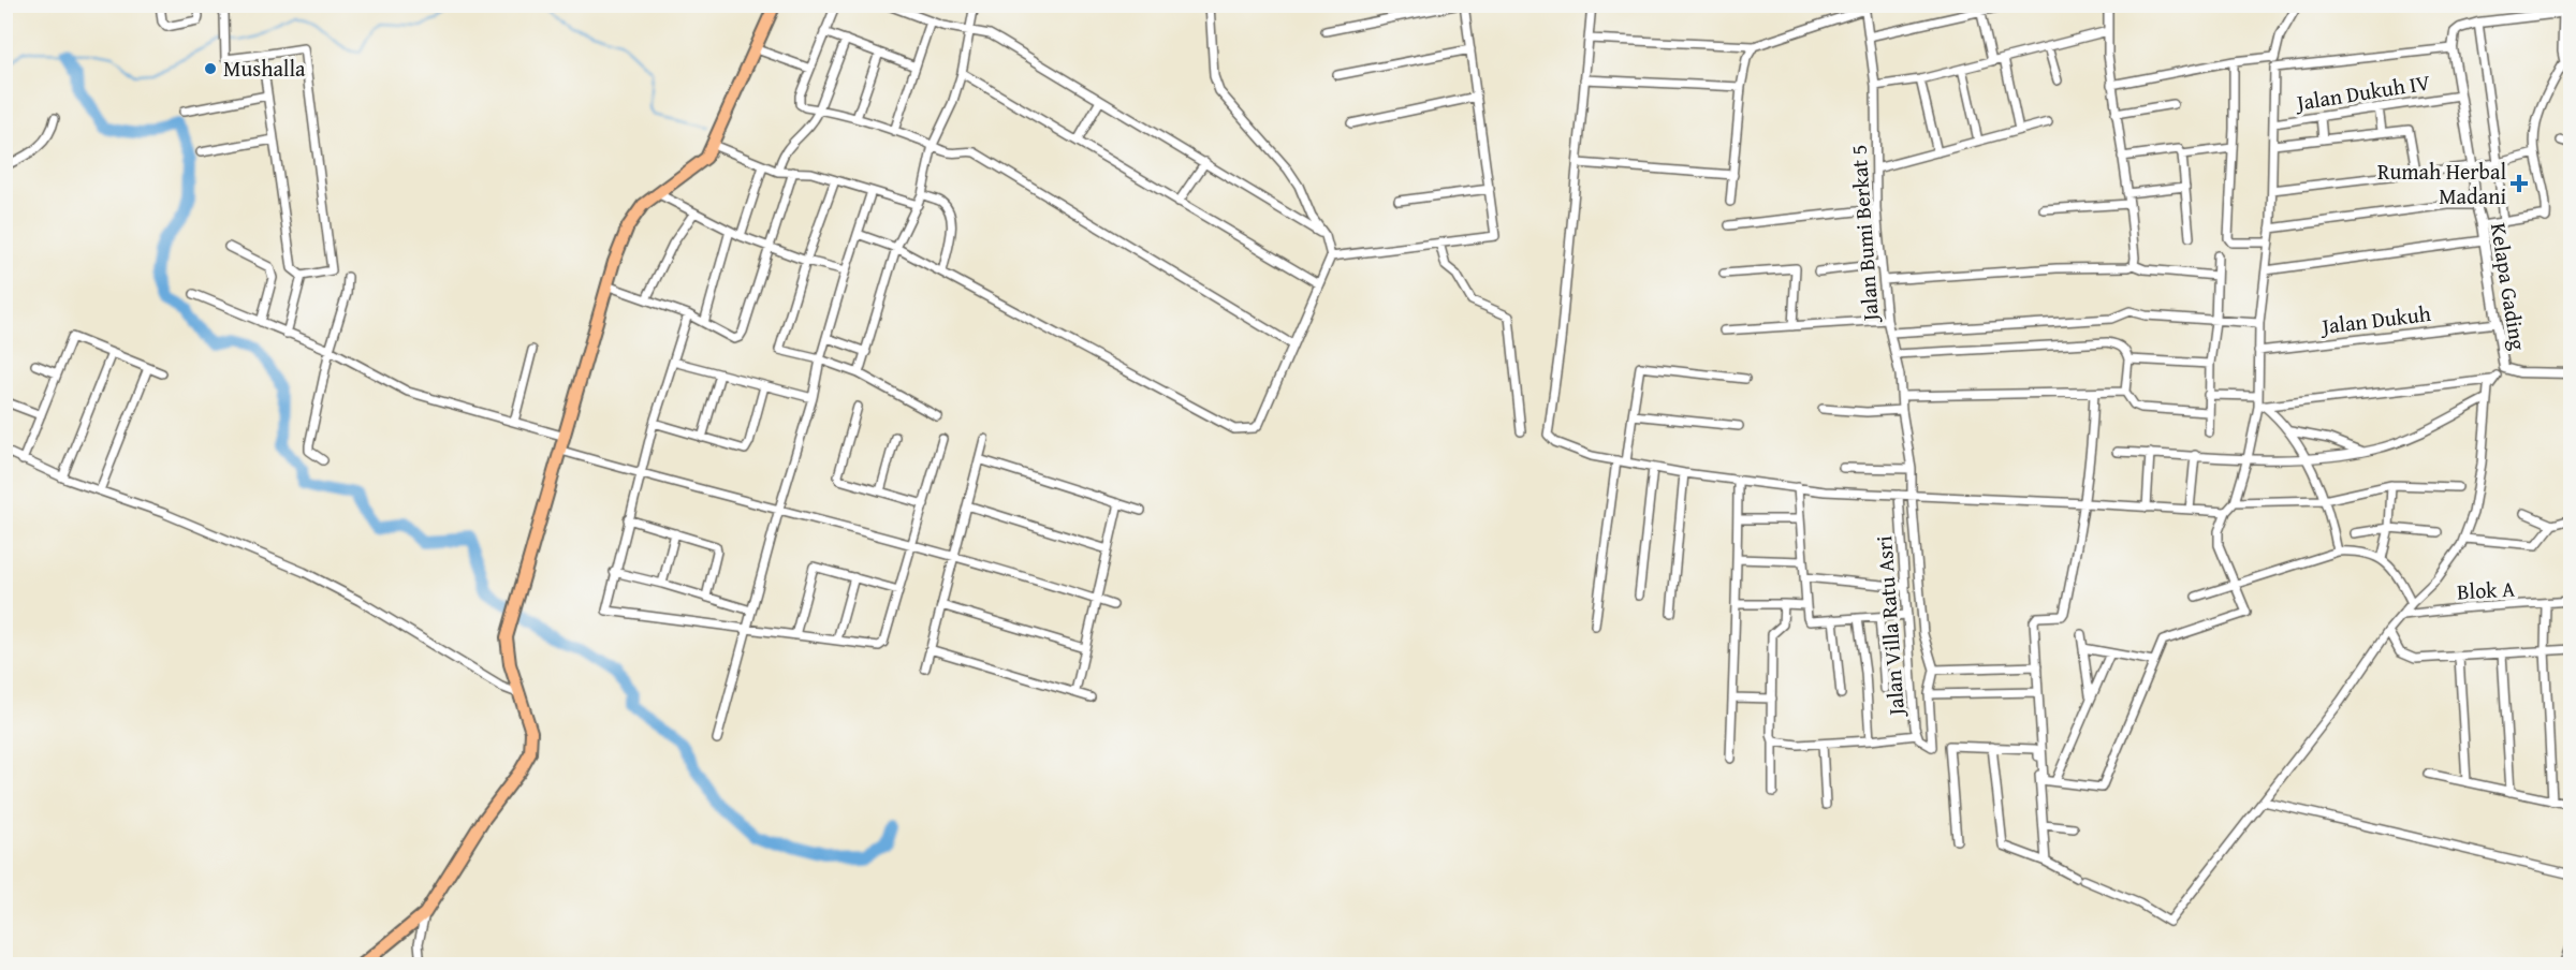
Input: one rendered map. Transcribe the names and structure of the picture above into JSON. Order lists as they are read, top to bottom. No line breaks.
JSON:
{"streets":{"street":["Jalan Dukuh IV","Jalan Bumi Berkat 5","Kelapa Gading","Jalan Dukuh","Blok A","Jalan Villa Ratu Asri"]},"crossings":[["Jalan Dukuh IV","Kelapa Gading"],["Kelapa Gading","Jalan Dukuh"]],"places":{"other":["Mushalla"],"health":["Rumah Herbal Madani"]}}
